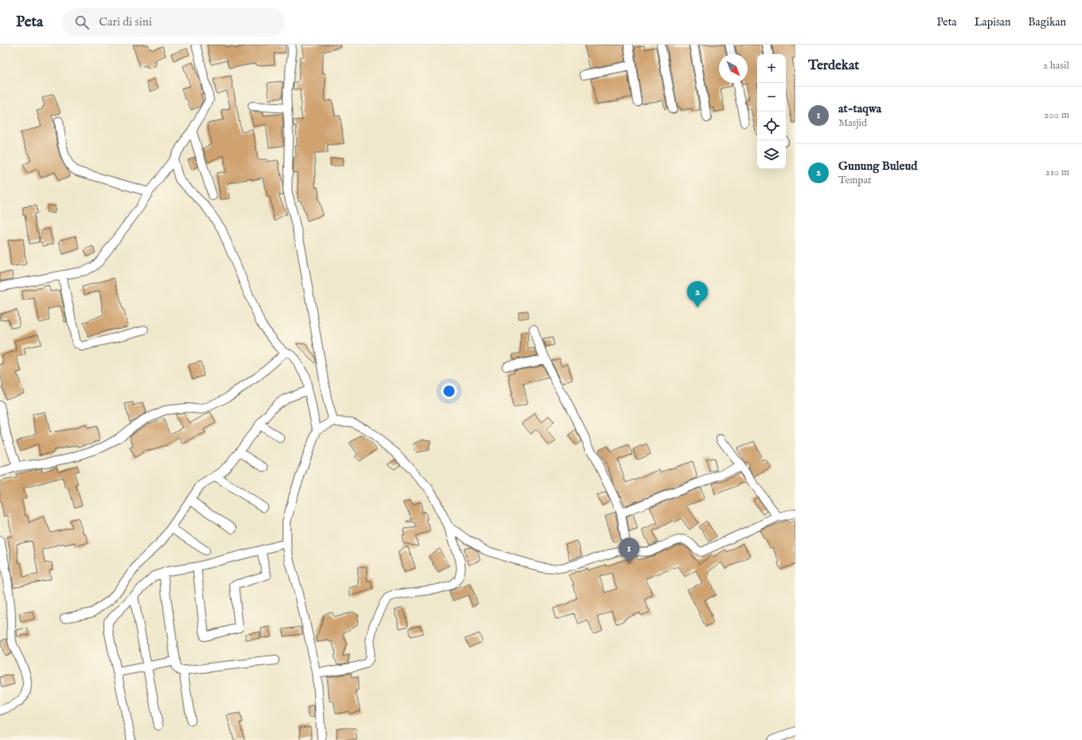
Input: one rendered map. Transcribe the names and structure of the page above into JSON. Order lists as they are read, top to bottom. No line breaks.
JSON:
{"north":"bottom right","page":{"header":"Peta","search":"Cari di sini","nav":["Peta","Lapisan","Bagikan"],"heading":["Terdekat","2 hasil"],"map_buttons":["+","−"],"list":[{"mark":"1","name":"at-taqwa","note":"Masjid","value":"200 m"},{"mark":"2","name":"Gunung Buleud","note":"Tempat","value":"210 m"}],"pins":["2","1"]}}
